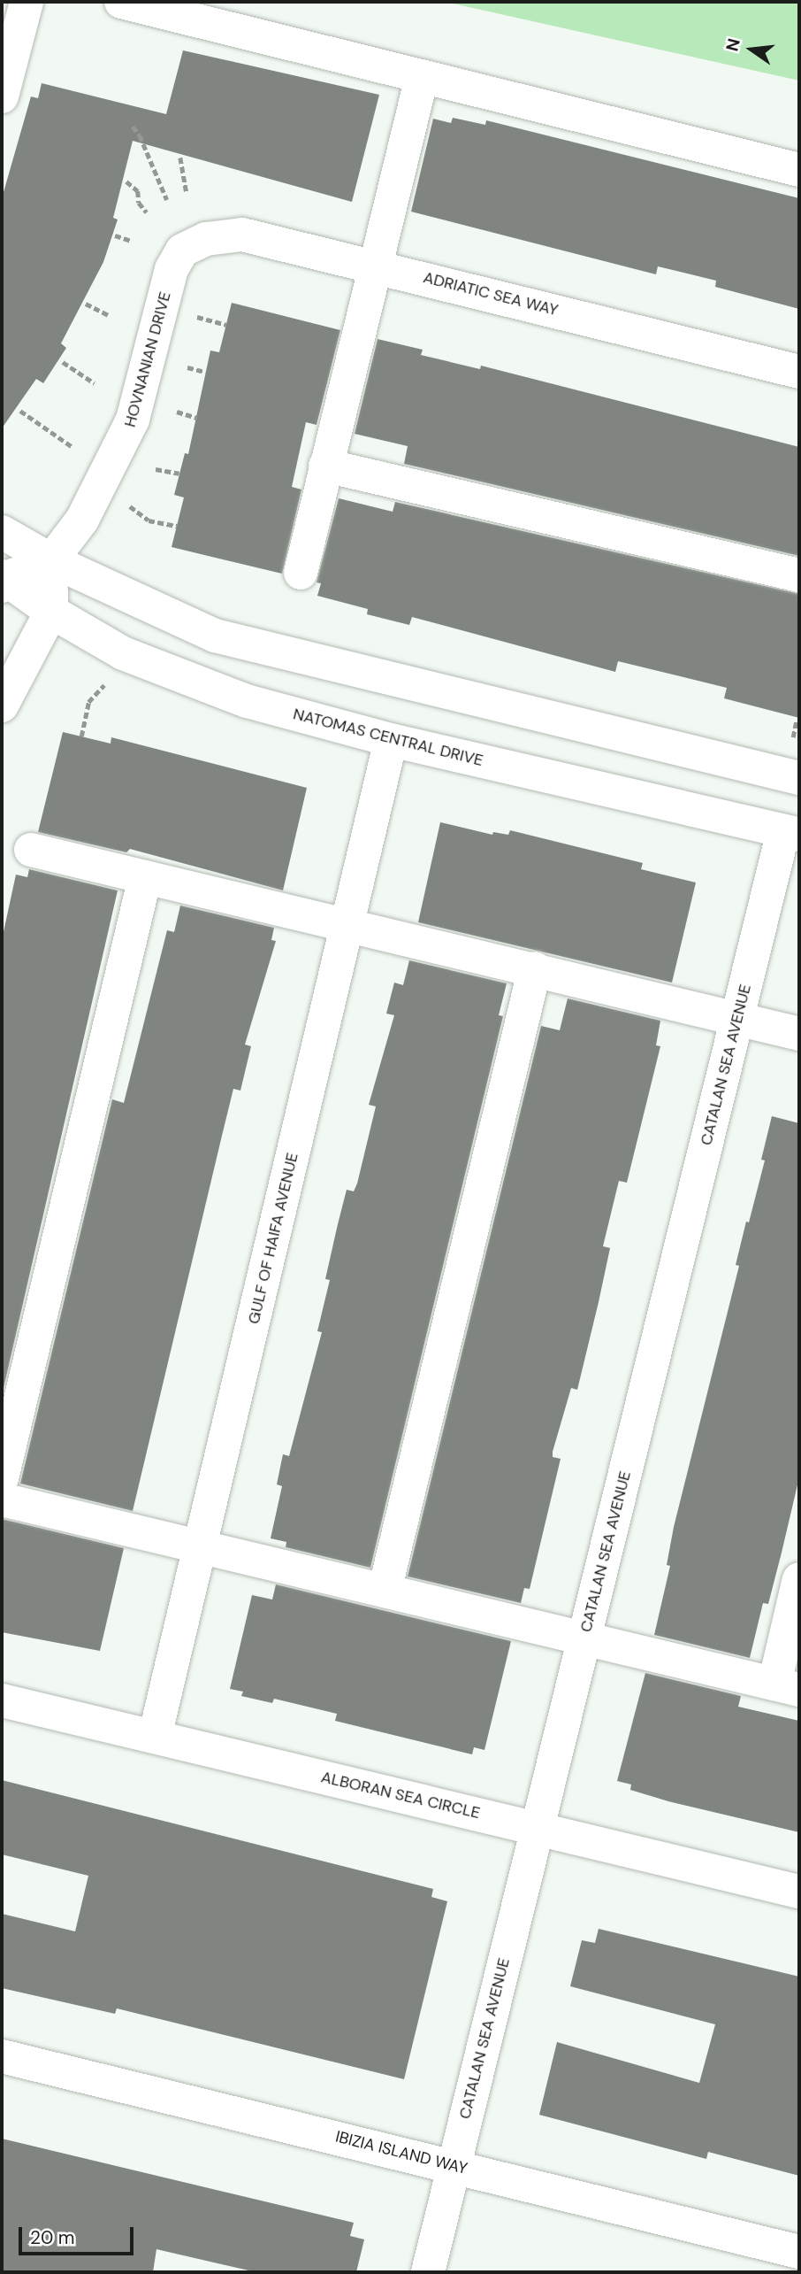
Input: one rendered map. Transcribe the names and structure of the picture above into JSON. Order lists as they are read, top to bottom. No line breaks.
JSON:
{"streets":{"street":["ADRIATIC SEA WAY","HOVNANIAN DRIVE","NATOMAS CENTRAL DRIVE","CATALAN SEA AVENUE","GULF OF HAIFA AVENUE","ALBORAN SEA CIRCLE","IBIZIA ISLAND WAY"]},"crossings":[["ADRIATIC SEA WAY","HOVNANIAN DRIVE"],["NATOMAS CENTRAL DRIVE","CATALAN SEA AVENUE"],["NATOMAS CENTRAL DRIVE","GULF OF HAIFA AVENUE"],["CATALAN SEA AVENUE","ALBORAN SEA CIRCLE"],["CATALAN SEA AVENUE","IBIZIA ISLAND WAY"],["GULF OF HAIFA AVENUE","ALBORAN SEA CIRCLE"]],"scale_bar":"20 m","north":"left"}
